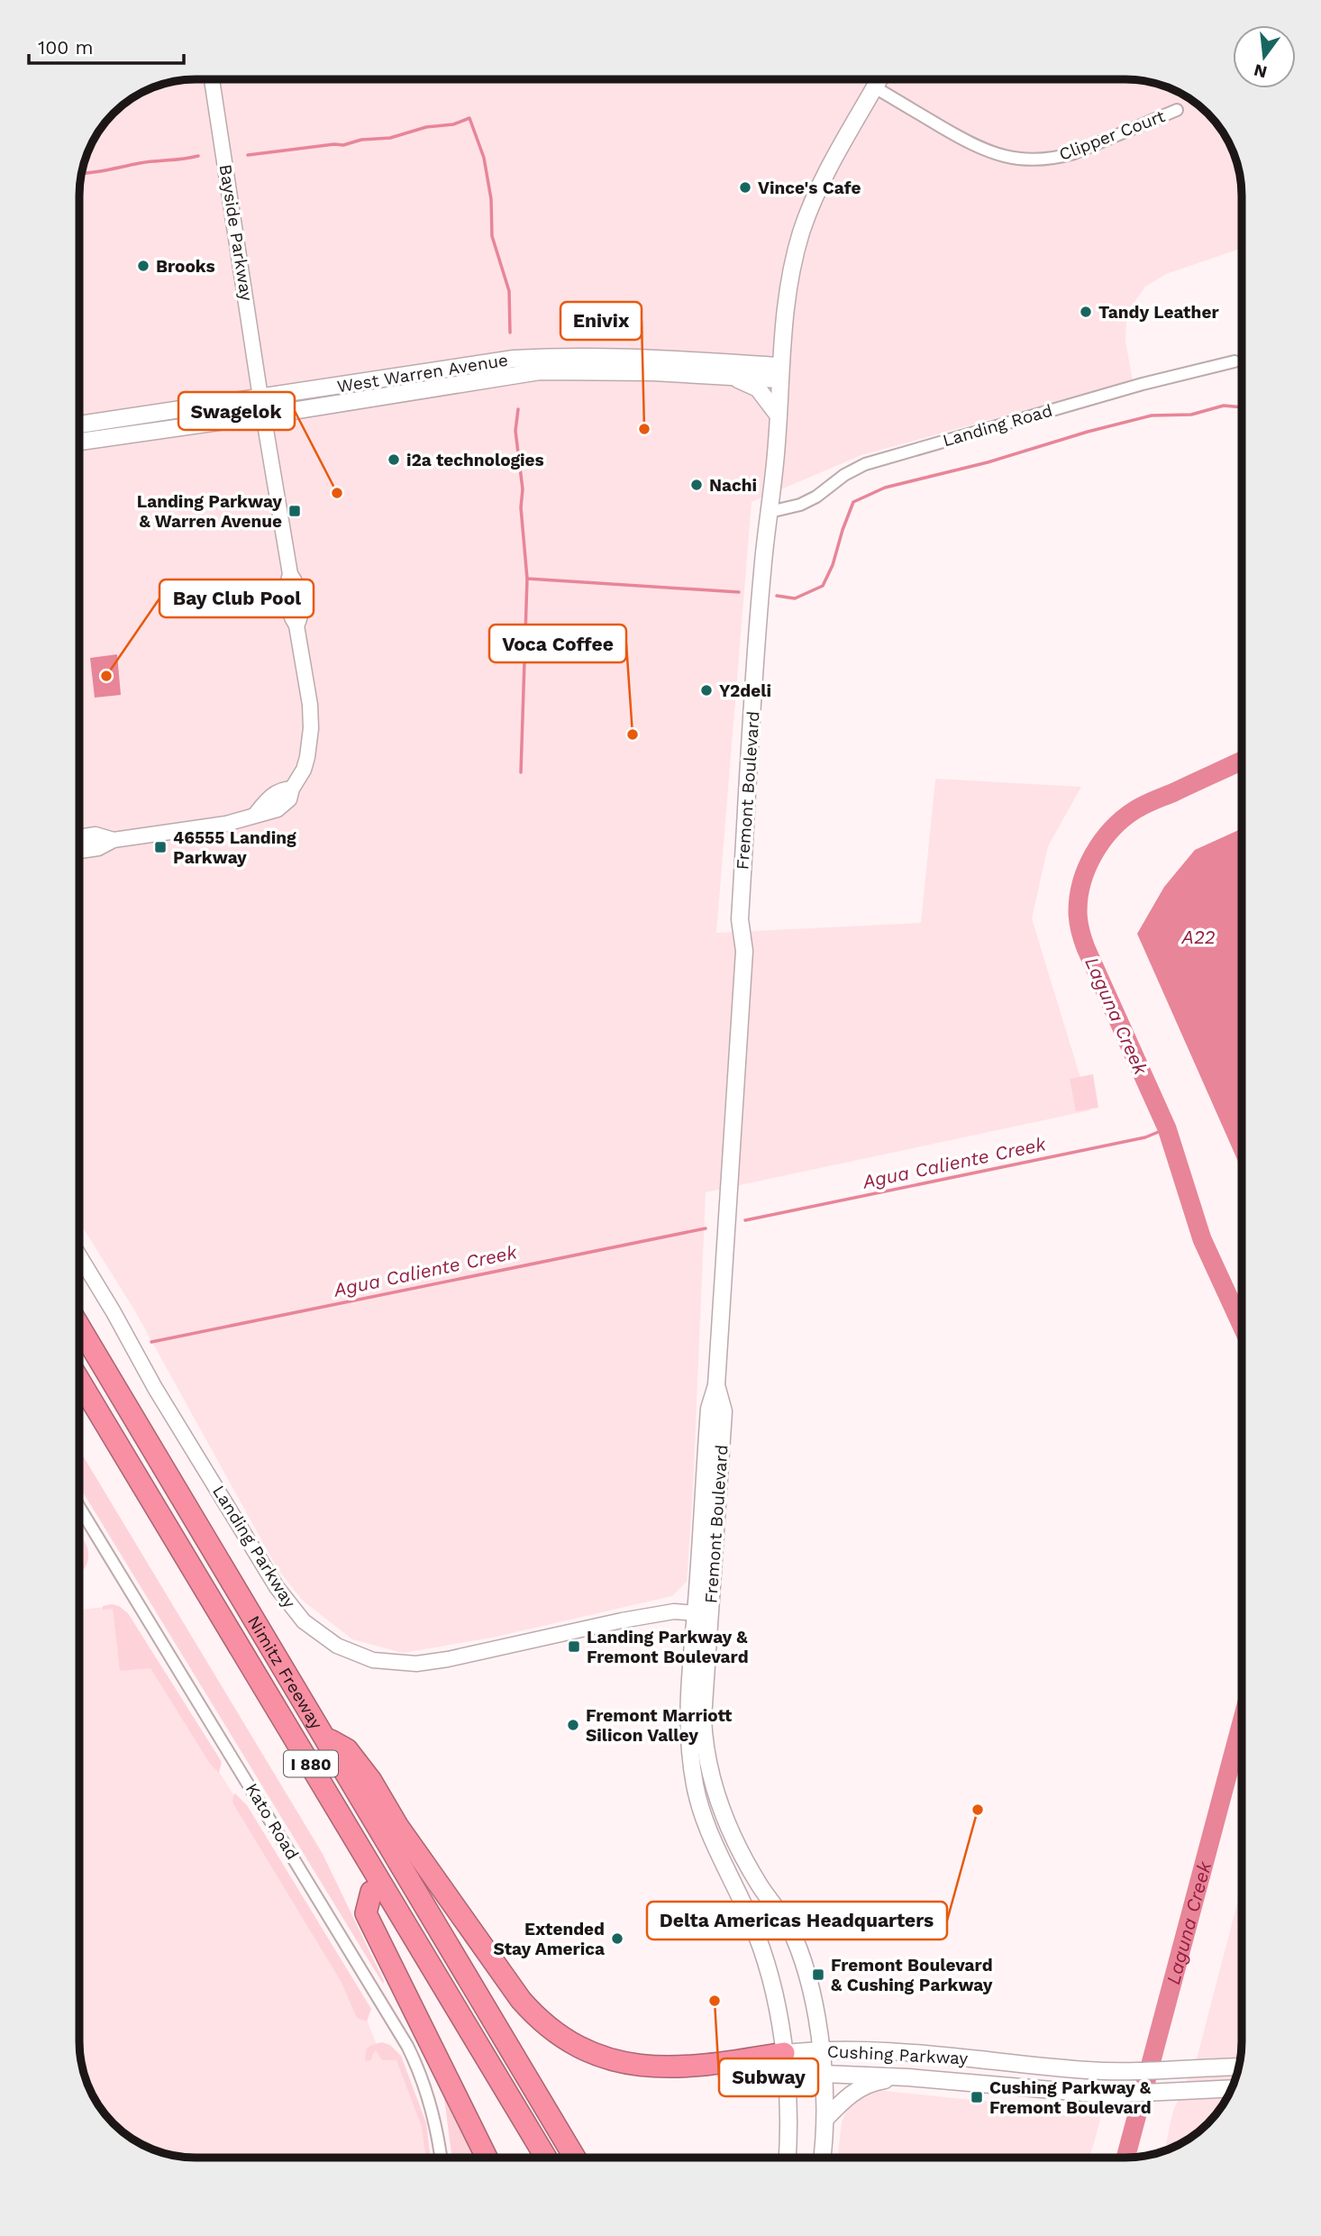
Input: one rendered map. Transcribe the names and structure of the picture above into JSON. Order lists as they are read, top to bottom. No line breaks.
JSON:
{"streets":{"highway":["Nimitz Freeway","I 880"],"main road":["West Warren Avenue","Fremont Boulevard","Cushing Parkway"],"street":["Clipper Court","Bayside Parkway","Landing Road","Landing Parkway","Kato Road"]},"crossings":[["Clipper Court","Fremont Boulevard"],["Bayside Parkway","West Warren Avenue"],["West Warren Avenue","Fremont Boulevard"],["Landing Road","Fremont Boulevard"],["Fremont Boulevard","Landing Parkway"],["Fremont Boulevard","Cushing Parkway"]],"water":["A22","Laguna Creek","Agua Caliente Creek"],"places":{"other":["Vince's Cafe","Brooks","Tandy Leather","Enivix","i2a technologies","Nachi","Swagelok","Bay Club Pool","Y2deli","Voca Coffee","Fremont Marriott Silicon Valley","Delta Americas Headquarters","Extended Stay America","Subway"],"transit":["Landing Parkway & Warren Avenue","46555 Landing Parkway","Landing Parkway & Fremont Boulevard","Fremont Boulevard & Cushing Parkway","Cushing Parkway & Fremont Boulevard"]},"scale_bar":"100 m","north":"bottom"}
